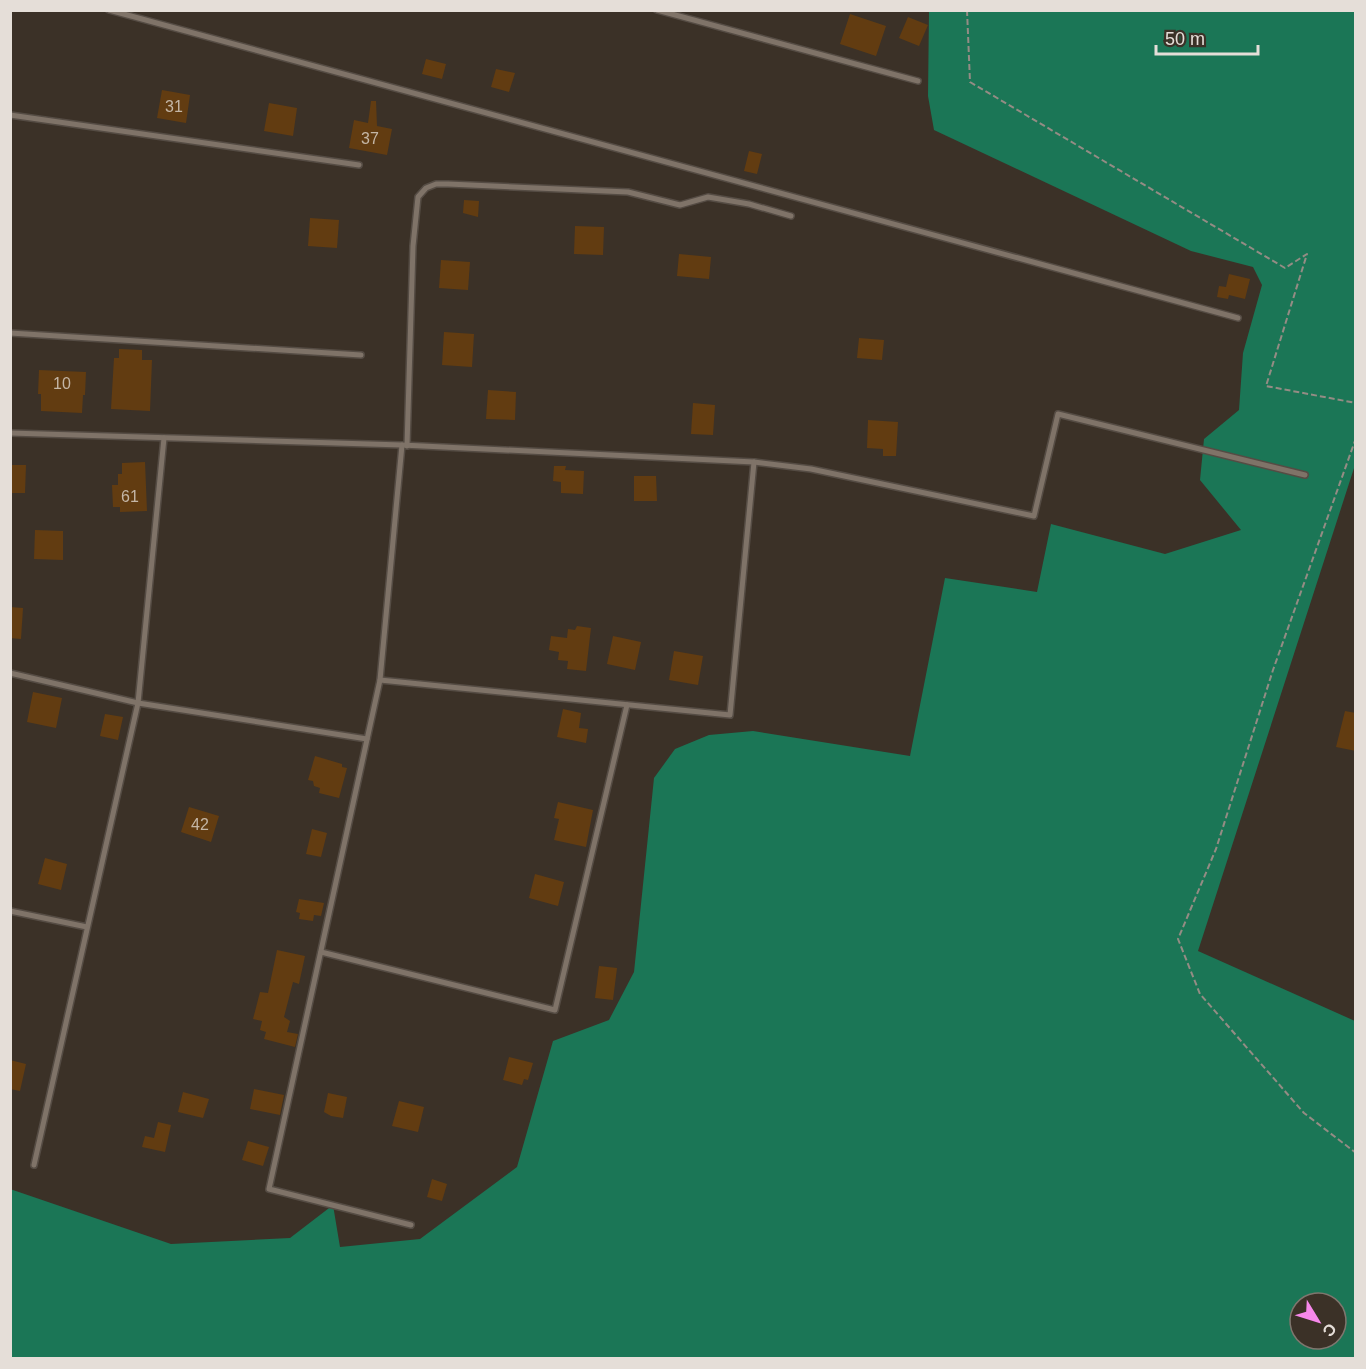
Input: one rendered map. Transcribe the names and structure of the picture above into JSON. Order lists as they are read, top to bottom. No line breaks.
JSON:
{"house_numbers":["31","37","10","61","42"],"scale_bar":"50 m","north":"bottom right"}
